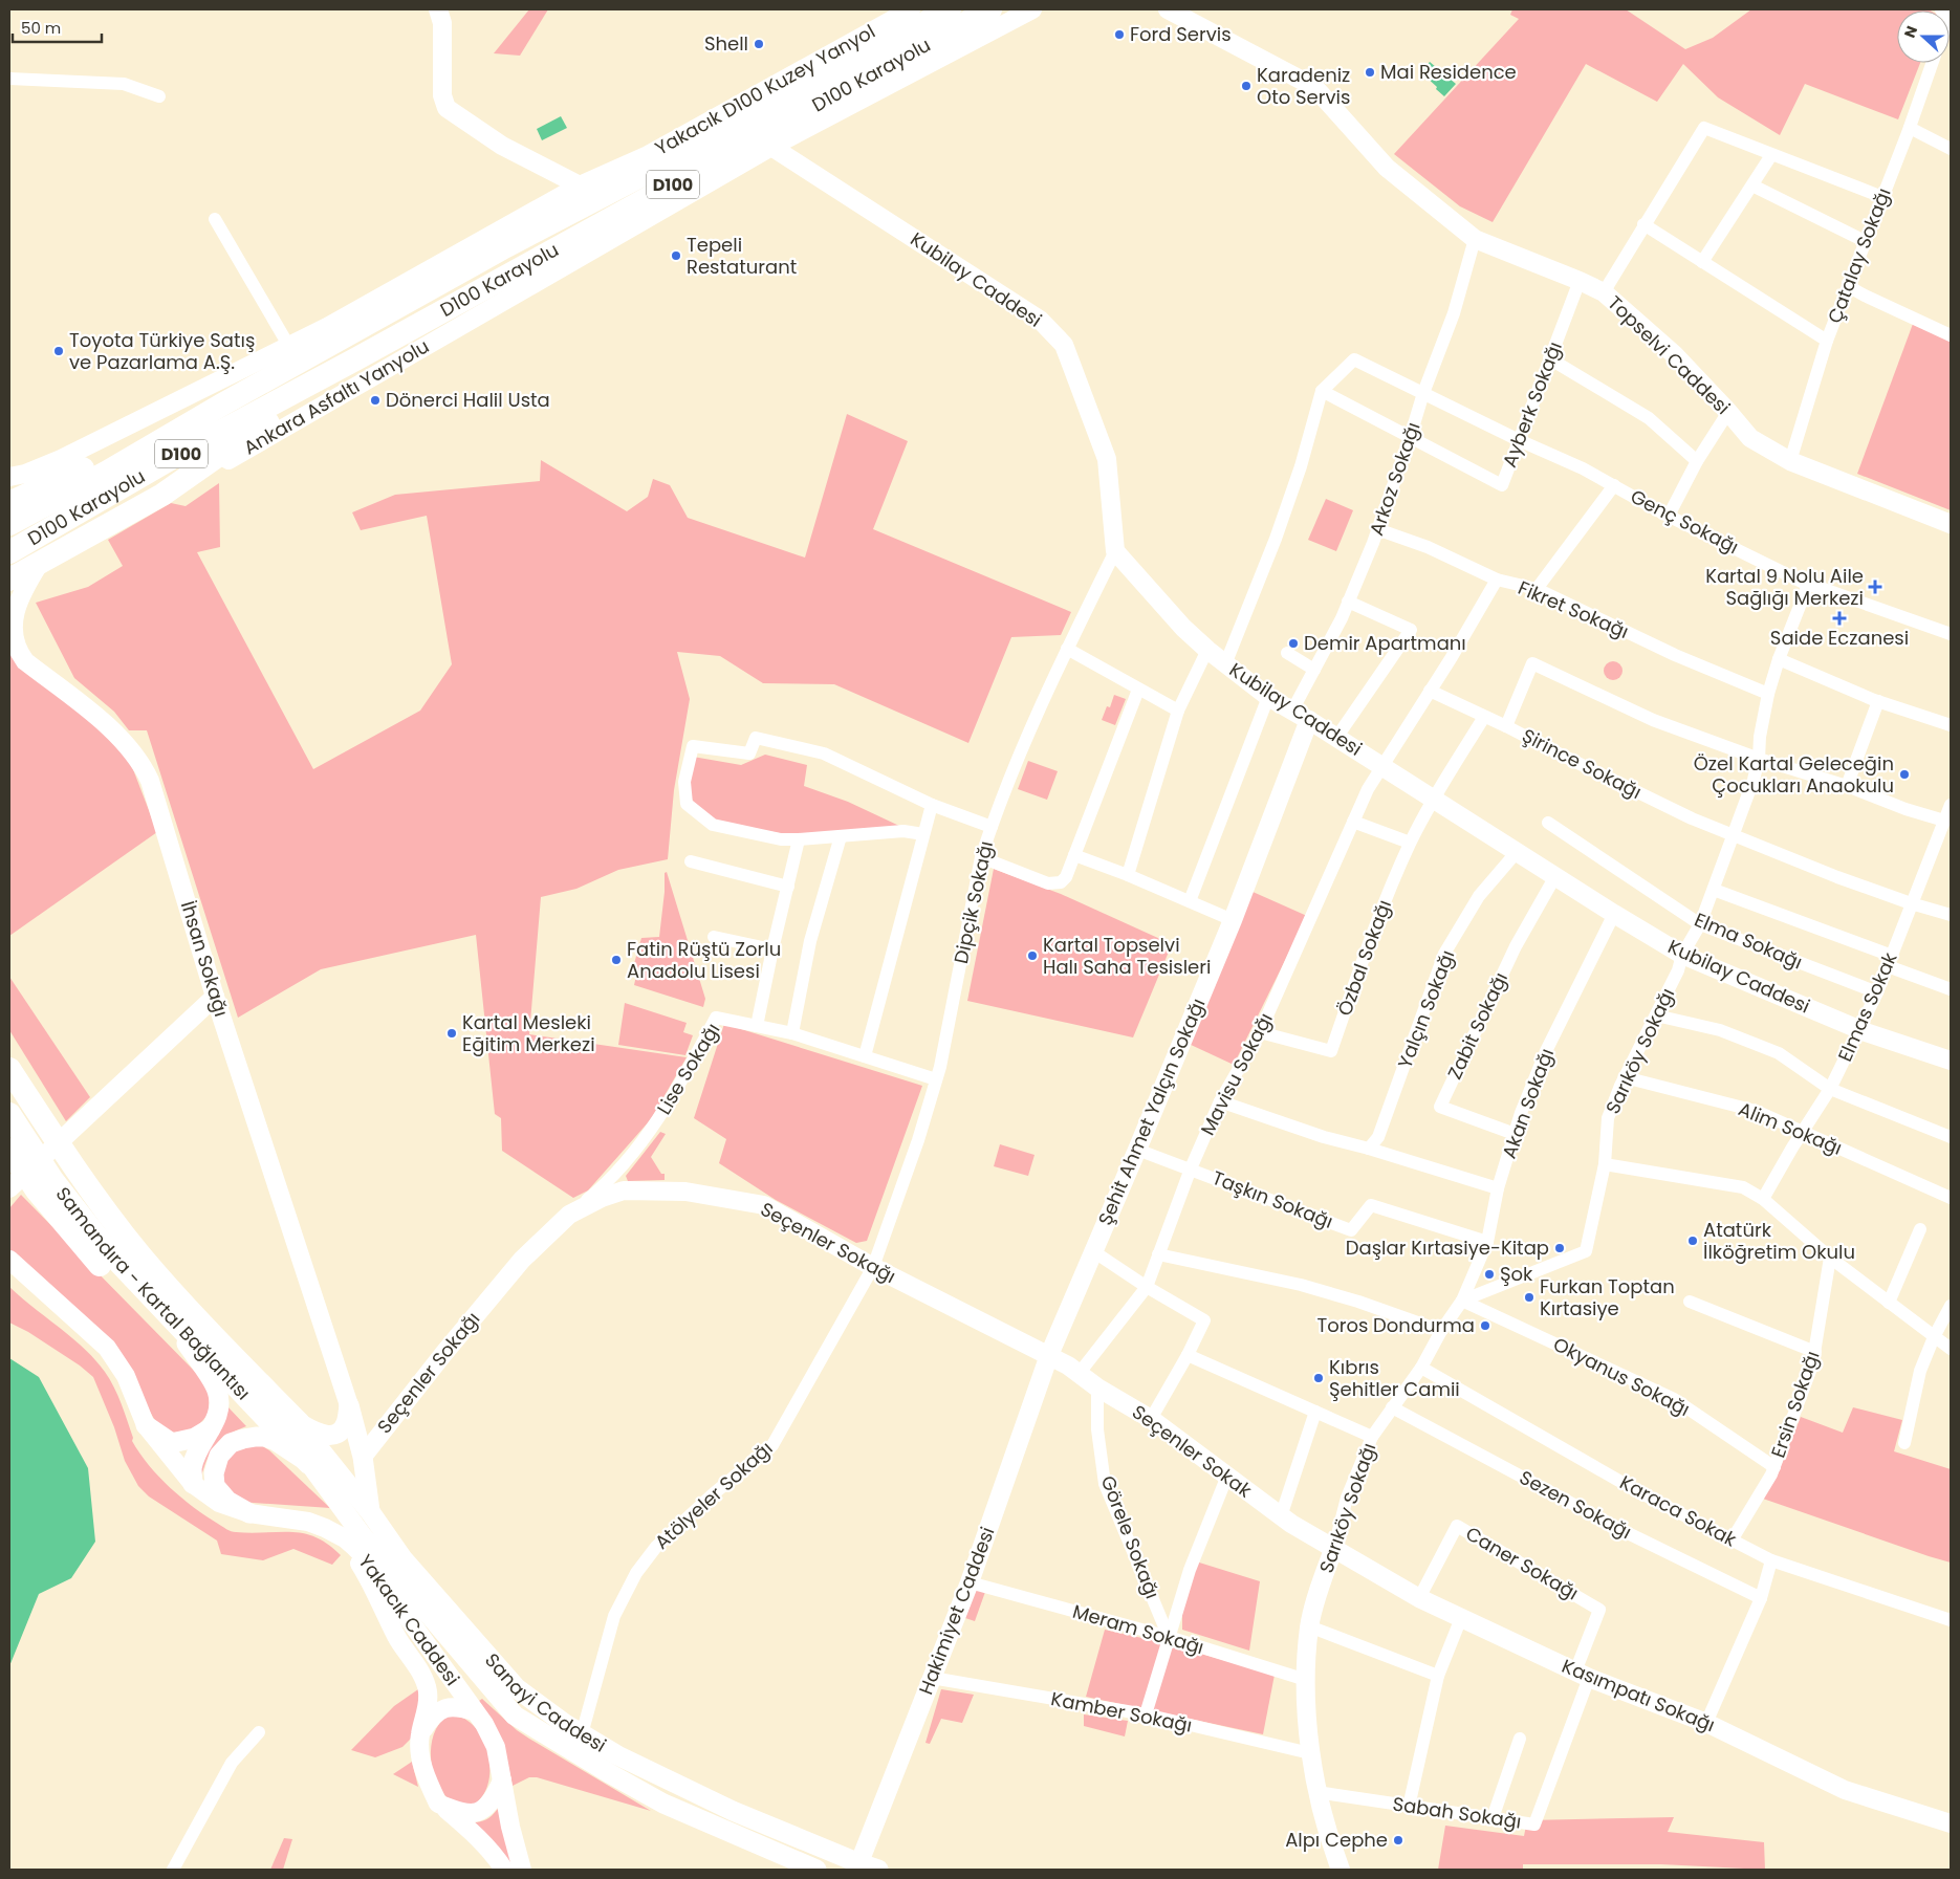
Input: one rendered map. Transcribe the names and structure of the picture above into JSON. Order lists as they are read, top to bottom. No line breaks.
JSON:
{"streets":{"highway":["D100 Karayolu","D100","Samandıra - Kartal Bağlantısı"],"main road":["Sanayi Caddesi"],"street":["Yakacık D100 Kuzey Yanyol","Çatalay Sokağı","Kubilay Caddesi","Topselvi Caddesi","Ankara Asfaltı Yanyolu","Ayberk Sokağı","Arkoz Sokağı","Genç Sokağı","Fikret Sokağı","Şirince Sokağı","Dipçik Sokağı","Elma Sokağı","Özbal Sokağı","İhsan Sokağı","Elmas Sokak","Yalçın Sokağı","Zabit Sokağı","Sarıköy Sokağı","Lise Sokağı","Mavisu Sokağı","Akan Sokağı","Şehit Ahmet Yalçın Sokağı","Alim Sokağı","Taşkın Sokağı","Seçenler Sokağı","Okyanus Sokağı","Ersin Sokağı","Seçenler Sokak","Atölyeler Sokağı","Sezen Sokağı","Karaca Sokak","Görele Sokağı","Caner Sokağı","Hakimiyet Caddesi","Yakacık Caddesi","Meram Sokağı","Kasımpatı Sokağı","Kamber Sokağı","Sabah Sokağı"]},"crossings":[["D100 Karayolu","D100"],["Yakacık D100 Kuzey Yanyol","D100"],["Çatalay Sokağı","Topselvi Caddesi"],["Kubilay Caddesi","Ankara Asfaltı Yanyolu"],["Kubilay Caddesi","Arkoz Sokağı"],["Kubilay Caddesi","Dipçik Sokağı"],["Kubilay Caddesi","Özbal Sokağı"],["Kubilay Caddesi","Elmas Sokak"],["Kubilay Caddesi","Yalçın Sokağı"],["Kubilay Caddesi","Zabit Sokağı"],["Kubilay Caddesi","Sarıköy Sokağı"],["Kubilay Caddesi","Mavisu Sokağı"],["Kubilay Caddesi","Akan Sokağı"],["Kubilay Caddesi","Şehit Ahmet Yalçın Sokağı"],["Topselvi Caddesi","Ayberk Sokağı"],["Topselvi Caddesi","Arkoz Sokağı"],["Ayberk Sokağı","Arkoz Sokağı"],["Ayberk Sokağı","Genç Sokağı"],["Arkoz Sokağı","Genç Sokağı"],["Arkoz Sokağı","Fikret Sokağı"],["Genç Sokağı","Sarıköy Sokağı"],["Fikret Sokağı","Sarıköy Sokağı"],["Fikret Sokağı","Mavisu Sokağı"],["Şirince Sokağı","Özbal Sokağı"],["Şirince Sokağı","Elmas Sokak"],["Şirince Sokağı","Sarıköy Sokağı"],["Şirince Sokağı","Mavisu Sokağı"],["Dipçik Sokağı","Lise Sokağı"],["Dipçik Sokağı","Seçenler Sokağı"],["Dipçik Sokağı","Atölyeler Sokağı"],["Elma Sokağı","Elmas Sokak"],["Elma Sokağı","Sarıköy Sokağı"],["Özbal Sokağı","Mavisu Sokağı"],["Elmas Sokak","Alim Sokağı"],["Zabit Sokağı","Akan Sokağı"],["Sarıköy Sokağı","Akan Sokağı"],["Sarıköy Sokağı","Alim Sokağı"],["Sarıköy Sokağı","Okyanus Sokağı"],["Sarıköy Sokağı","Seçenler Sokak"],["Sarıköy Sokağı","Sezen Sokağı"],["Sarıköy Sokağı","Karaca Sokak"],["Sarıköy Sokağı","Meram Sokağı"],["Sarıköy Sokağı","Kasımpatı Sokağı"],["Sarıköy Sokağı","Kamber Sokağı"],["Sarıköy Sokağı","Sabah Sokağı"],["Lise Sokağı","Seçenler Sokağı"],["Mavisu Sokağı","Taşkın Sokağı"],["Mavisu Sokağı","Seçenler Sokak"],["Akan Sokağı","Taşkın Sokağı"],["Akan Sokağı","Okyanus Sokağı"],["Şehit Ahmet Yalçın Sokağı","Taşkın Sokağı"],["Şehit Ahmet Yalçın Sokağı","Seçenler Sokağı"],["Şehit Ahmet Yalçın Sokağı","Seçenler Sokak"],["Şehit Ahmet Yalçın Sokağı","Hakimiyet Caddesi"],["Seçenler Sokağı","Seçenler Sokak"],["Seçenler Sokağı","Atölyeler Sokağı"],["Seçenler Sokağı","Hakimiyet Caddesi"],["Samandıra - Kartal Bağlantısı","Sanayi Caddesi"],["Okyanus Sokağı","Ersin Sokağı"],["Ersin Sokağı","Karaca Sokak"],["Seçenler Sokak","Görele Sokağı"],["Seçenler Sokak","Hakimiyet Caddesi"],["Seçenler Sokak","Kasımpatı Sokağı"],["Atölyeler Sokağı","Sanayi Caddesi"],["Görele Sokağı","Meram Sokağı"],["Caner Sokağı","Kasımpatı Sokağı"],["Caner Sokağı","Sabah Sokağı"],["Hakimiyet Caddesi","Meram Sokağı"],["Hakimiyet Caddesi","Sanayi Caddesi"],["Hakimiyet Caddesi","Kamber Sokağı"],["Kasımpatı Sokağı","Sabah Sokağı"]],"places":{"other":["Ford Servis","Shell","Mai Residence","Karadeniz Oto Servis","Tepeli Restaturant","Toyota Türkiye Satış ve Pazarlama A.Ş.","Dönerci Halil Usta","Demir Apartmanı","Özel Kartal Geleceğin Çocukları Anaokulu","Kartal Topselvi Halı Saha Tesisleri","Fatin Rüştü Zorlu Anadolu Lisesi","Kartal Mesleki Eğitim Merkezi","Atatürk İlköğretim Okulu","Daşlar Kırtasiye-Kitap","Şok","Furkan Toptan Kırtasiye","Toros Dondurma","Kıbrıs Şehitler Camii","Alpı Cephe"],"health":["Kartal 9 Nolu Aile Sağlığı Merkezi","Saide Eczanesi"]},"scale_bar":"50 m","north":"left"}
